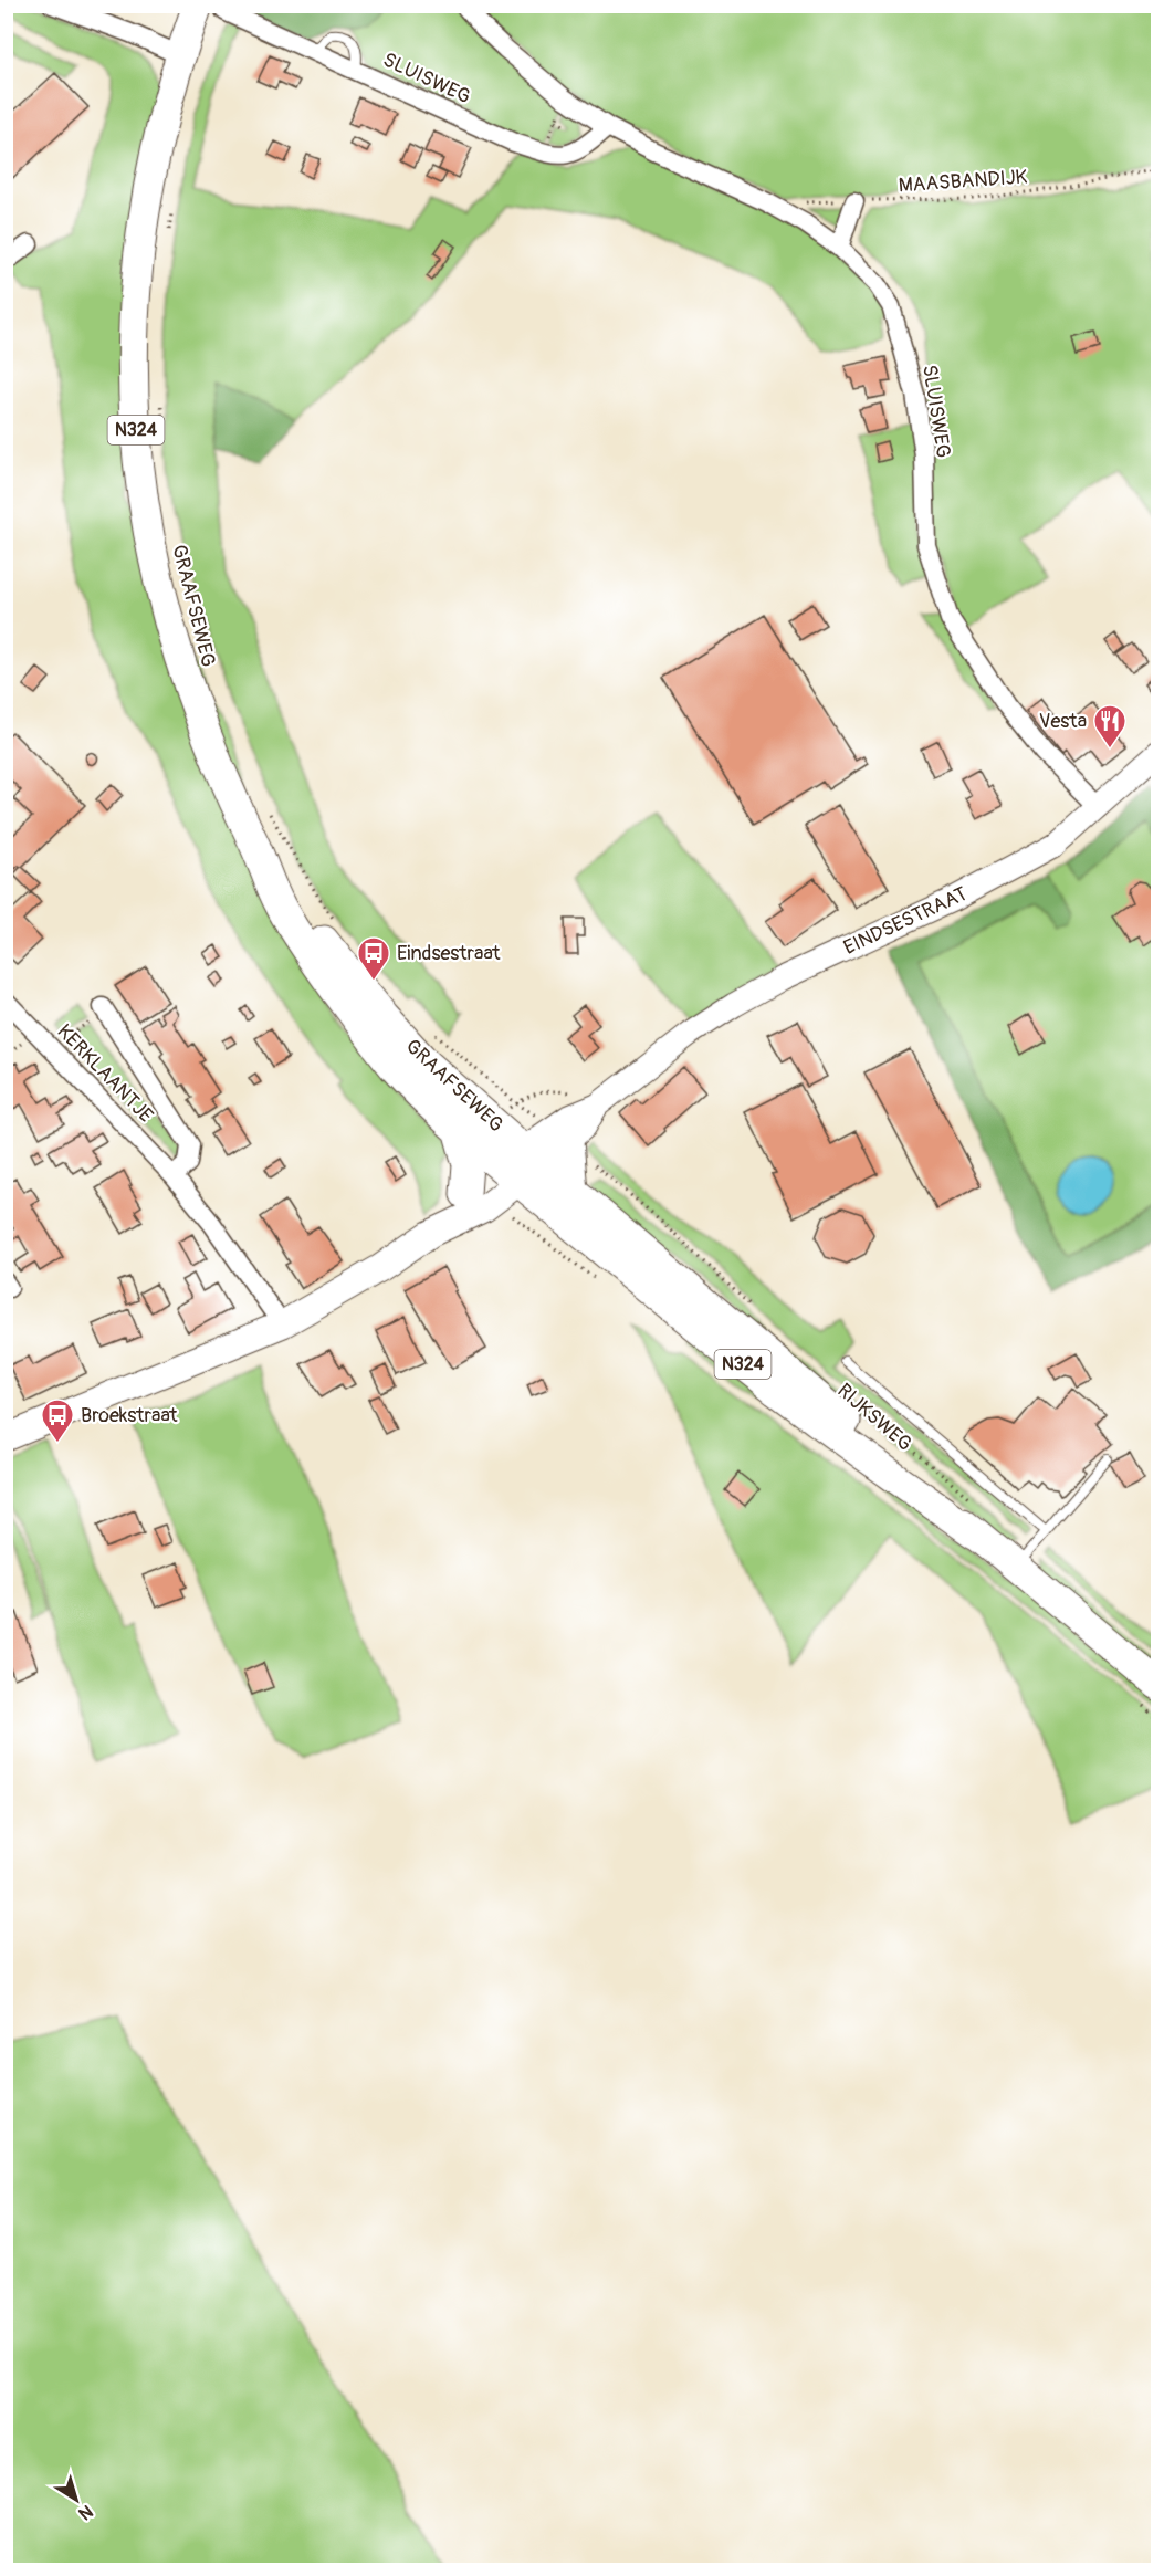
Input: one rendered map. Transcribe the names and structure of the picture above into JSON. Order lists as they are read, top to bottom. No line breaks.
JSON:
{"streets":{"main road":["N324","GRAAFSEWEG","RIJKSWEG"],"street":["SLUISWEG","EINDSESTRAAT","KERKLAANTJE"],"path":["MAASBANDIJK"]},"crossings":[["SLUISWEG","GRAAFSEWEG"],["SLUISWEG","EINDSESTRAAT"],["GRAAFSEWEG","EINDSESTRAAT"],["GRAAFSEWEG","RIJKSWEG"],["EINDSESTRAAT","RIJKSWEG"]],"places":{"restaurant":["Vesta"],"bus stop":["Eindsestraat","Broekstraat"]},"north":"bottom right"}
